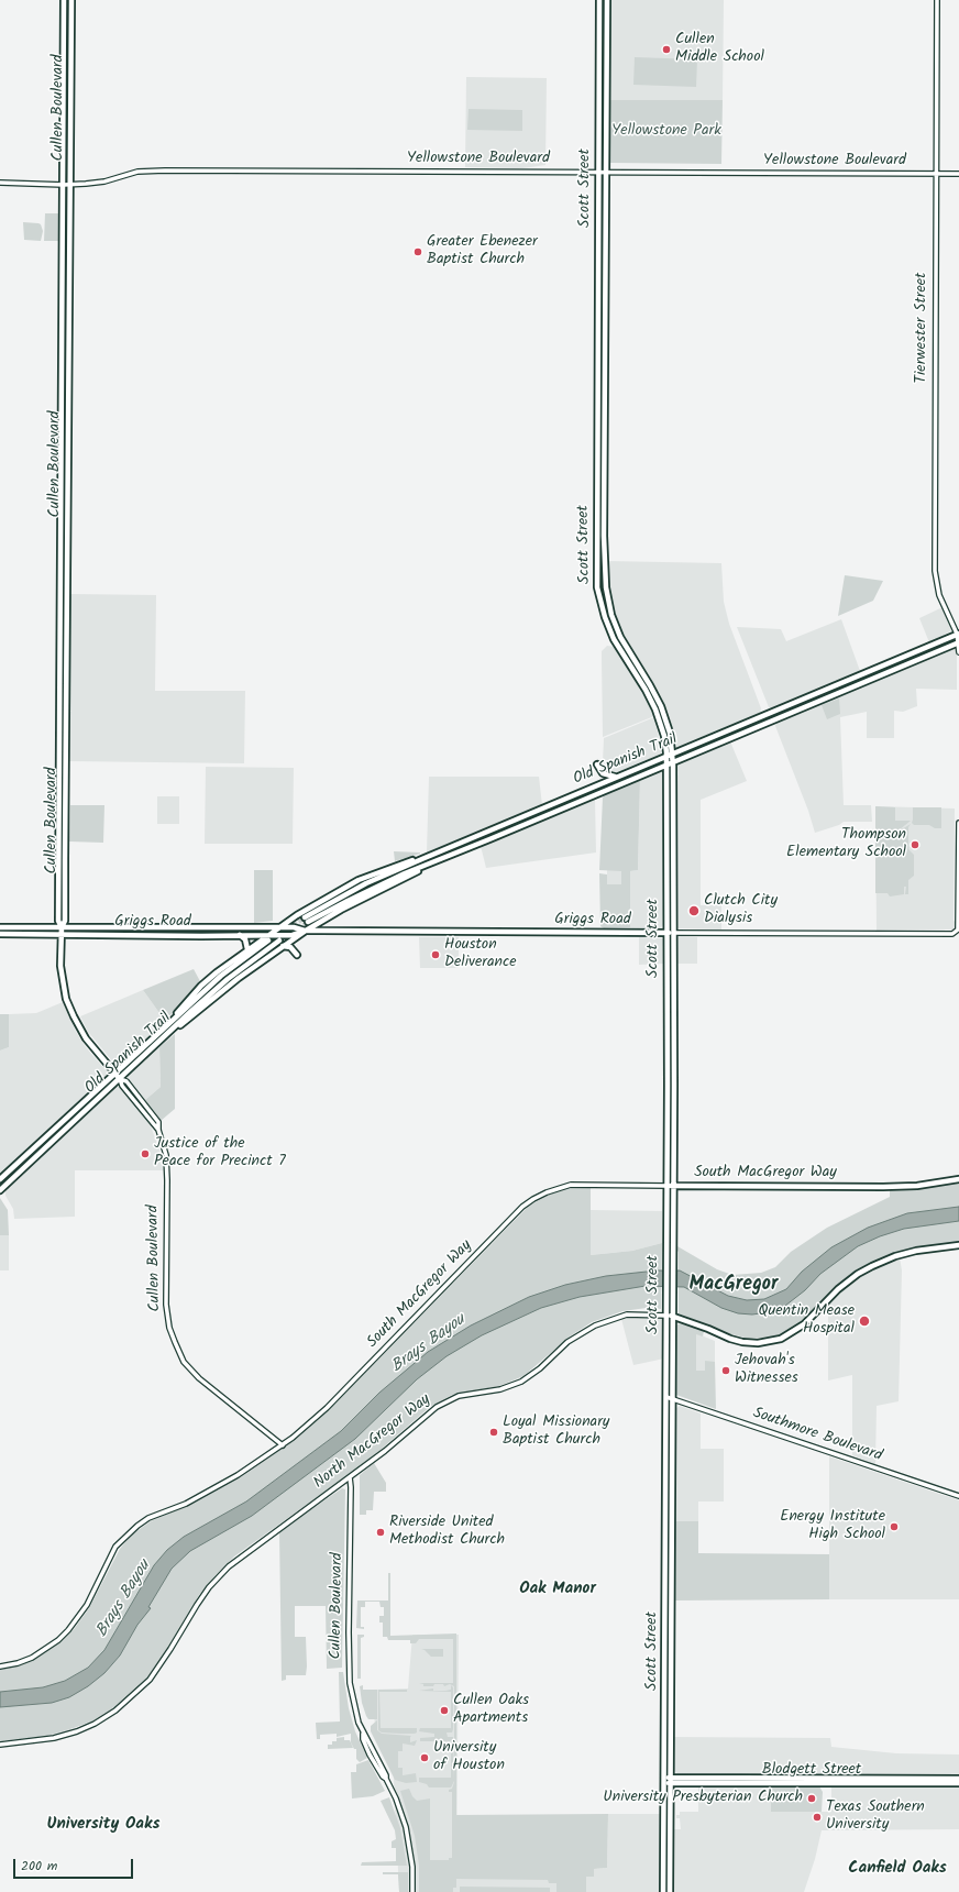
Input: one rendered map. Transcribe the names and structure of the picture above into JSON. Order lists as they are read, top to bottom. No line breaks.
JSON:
{"streets":{"main road":["Cullen Boulevard","Scott Street","Old Spanish Trail","Griggs Road","South MacGregor Way","North MacGregor Way","Blodgett Street"],"street":["Yellowstone Boulevard","Tierwester Street","Southmore Boulevard"]},"crossings":[["Cullen Boulevard","Yellowstone Boulevard"],["Cullen Boulevard","Old Spanish Trail"],["Cullen Boulevard","Griggs Road"],["Cullen Boulevard","South MacGregor Way"],["Cullen Boulevard","North MacGregor Way"],["Yellowstone Boulevard","Scott Street"],["Yellowstone Boulevard","Tierwester Street"],["Scott Street","Old Spanish Trail"],["Scott Street","Griggs Road"],["Scott Street","South MacGregor Way"],["Scott Street","Southmore Boulevard"],["Scott Street","North MacGregor Way"],["Scott Street","Blodgett Street"],["Tierwester Street","Old Spanish Trail"],["Old Spanish Trail","Griggs Road"]],"districts":["MacGregor","Oak Manor","University Oaks","Canfield Oaks"],"water":["Brays Bayou"],"parks":["Yellowstone Park"],"places":["Cullen Middle School","Greater Ebenezer Baptist Church","Thompson Elementary School","Clutch City Dialysis","Houston Deliverance","Justice of the Peace for Precinct 7","Quentin Mease Hospital","Jehovah's Witnesses","Loyal Missionary Baptist Church","Energy Institute High School","Riverside United Methodist Church","Cullen Oaks Apartments","University of Houston","University Presbyterian Church","Texas Southern University"],"scale_bar":"200 m"}
